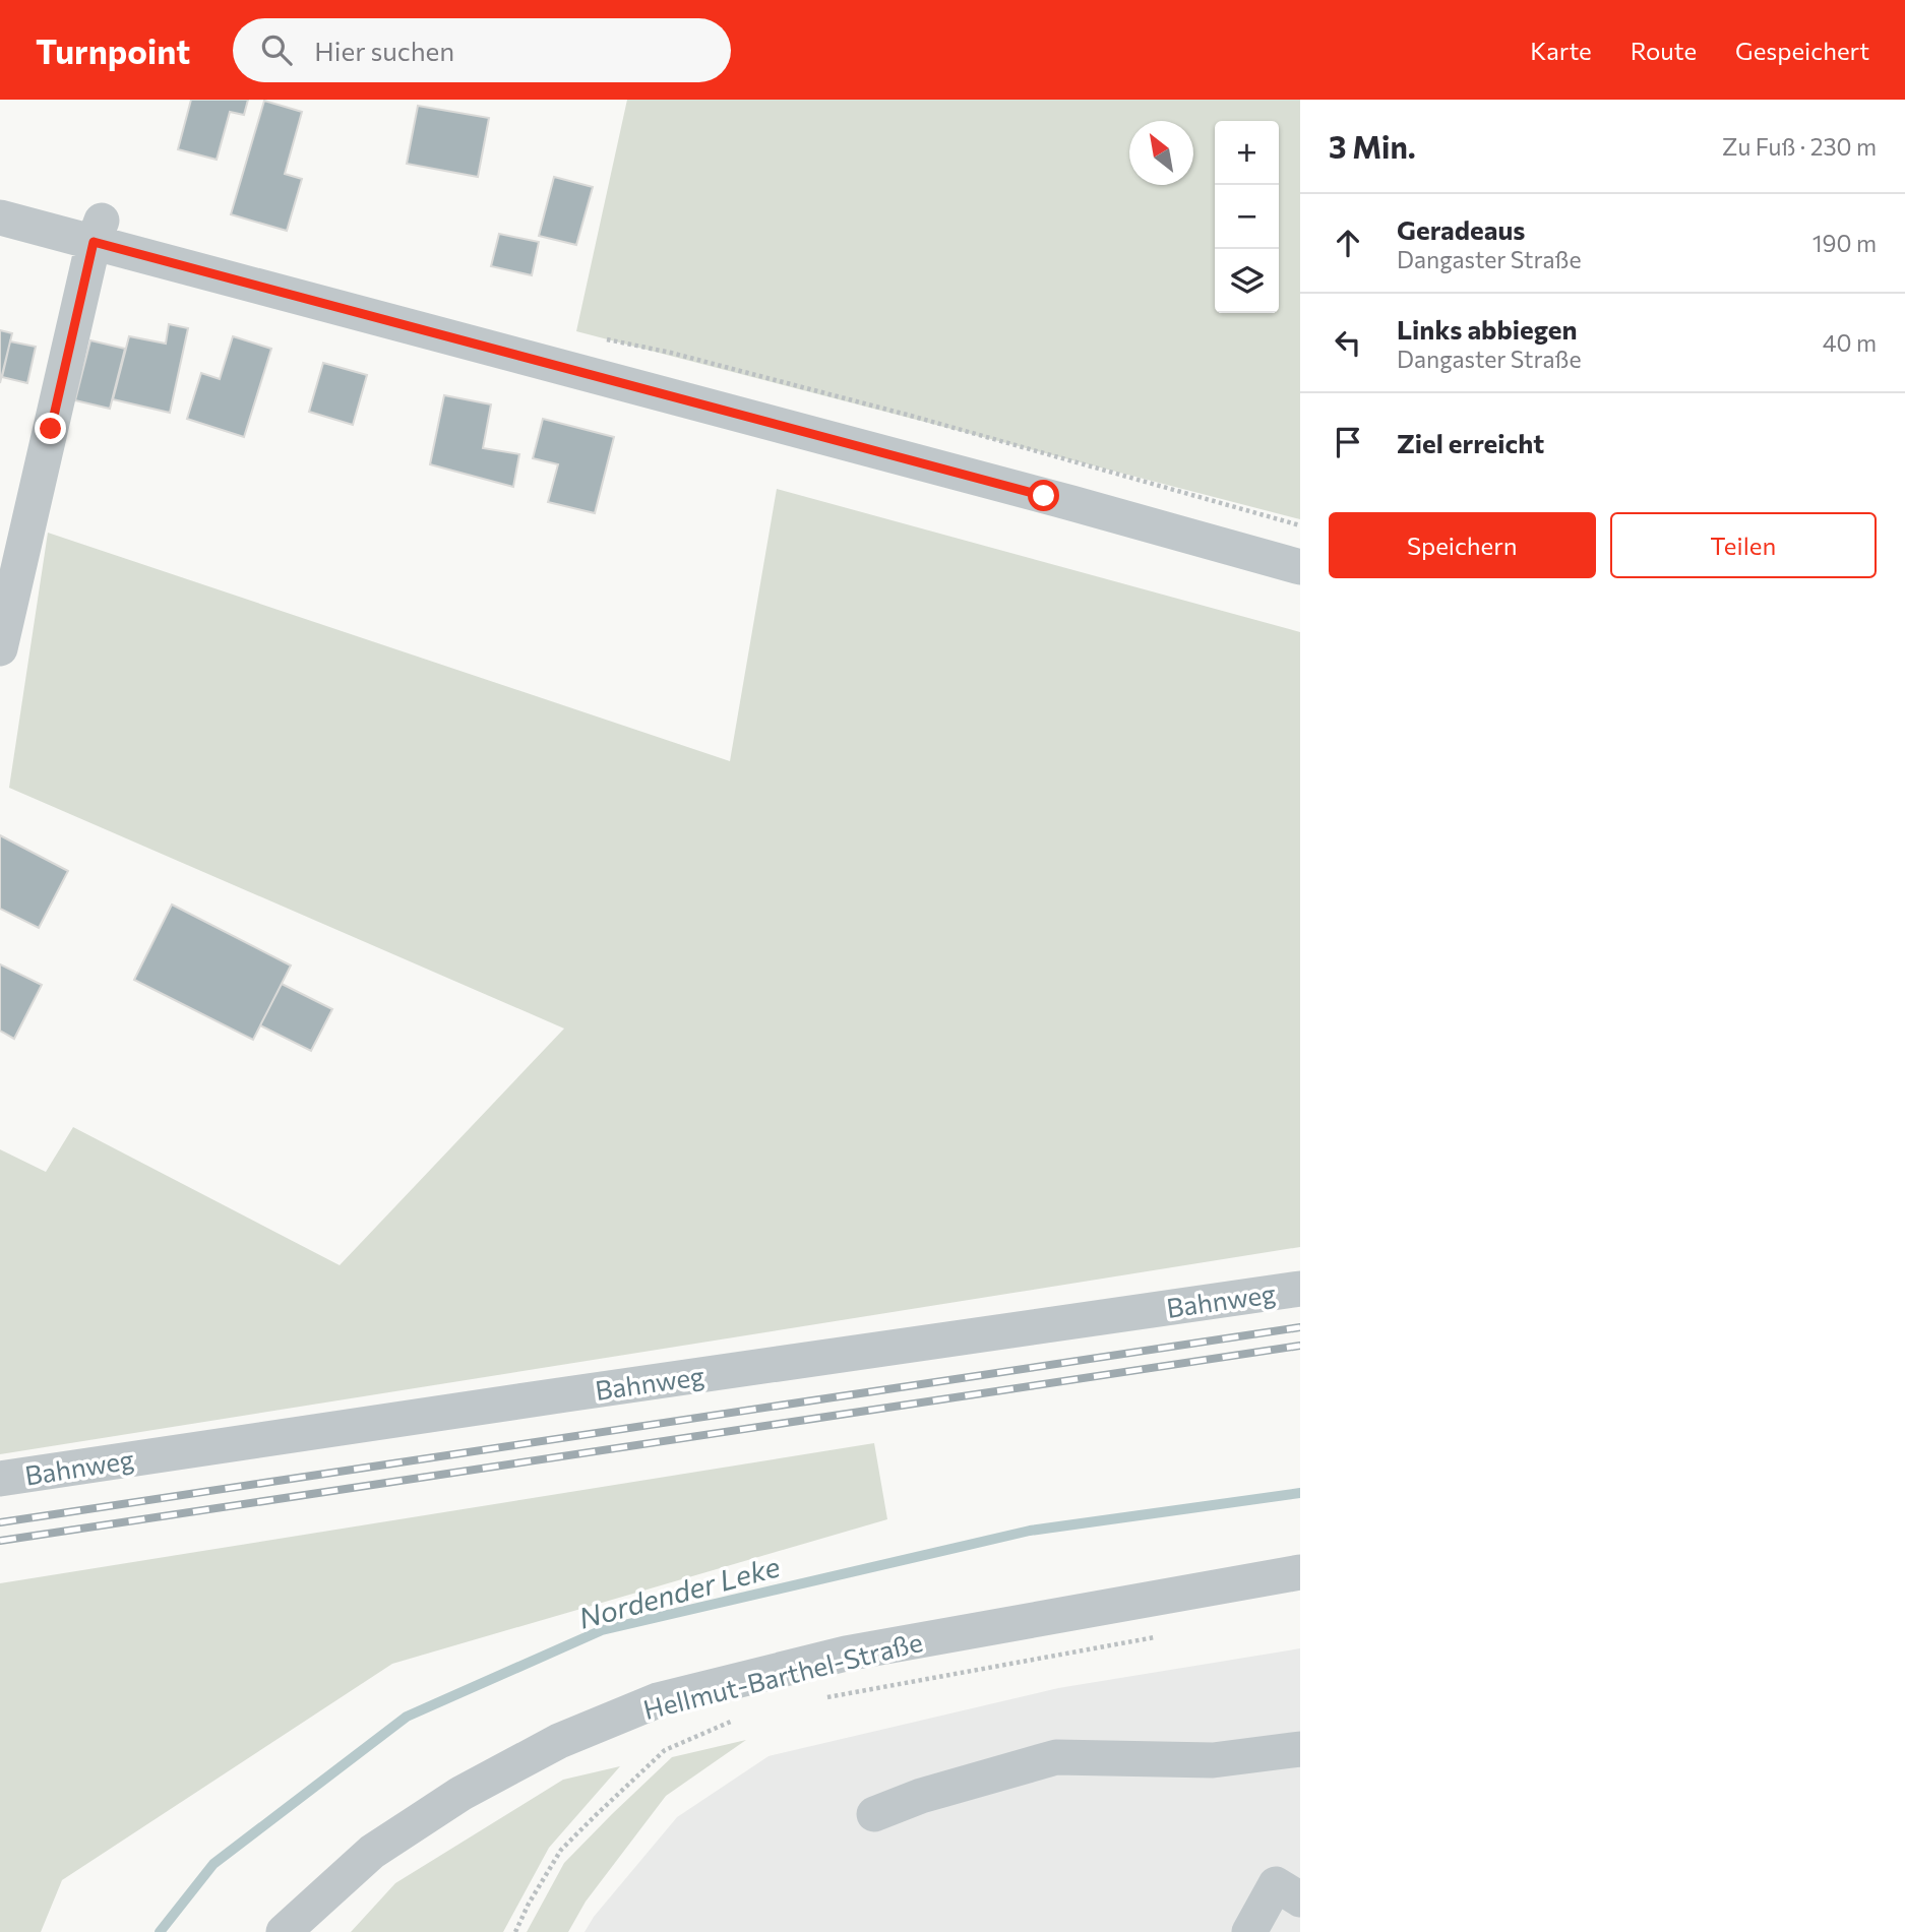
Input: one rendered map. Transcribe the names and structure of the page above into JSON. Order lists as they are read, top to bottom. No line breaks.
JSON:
{"streets":{"street":["Bahnweg","Hellmut-Barthel-Straße"]},"water":["Nordender Leke"],"north":"top left","page":{"header":"Turnpoint","search":"Hier suchen","nav":["Karte","Route","Gespeichert"],"heading":["3 Min.","Zu Fuß · 230 m"],"map_buttons":["+","−"],"list":[["Geradeaus","Dangaster Straße","190 m"],["Links abbiegen","Dangaster Straße","40 m"],"Ziel erreicht"],"buttons":["Speichern","Teilen"]}}
